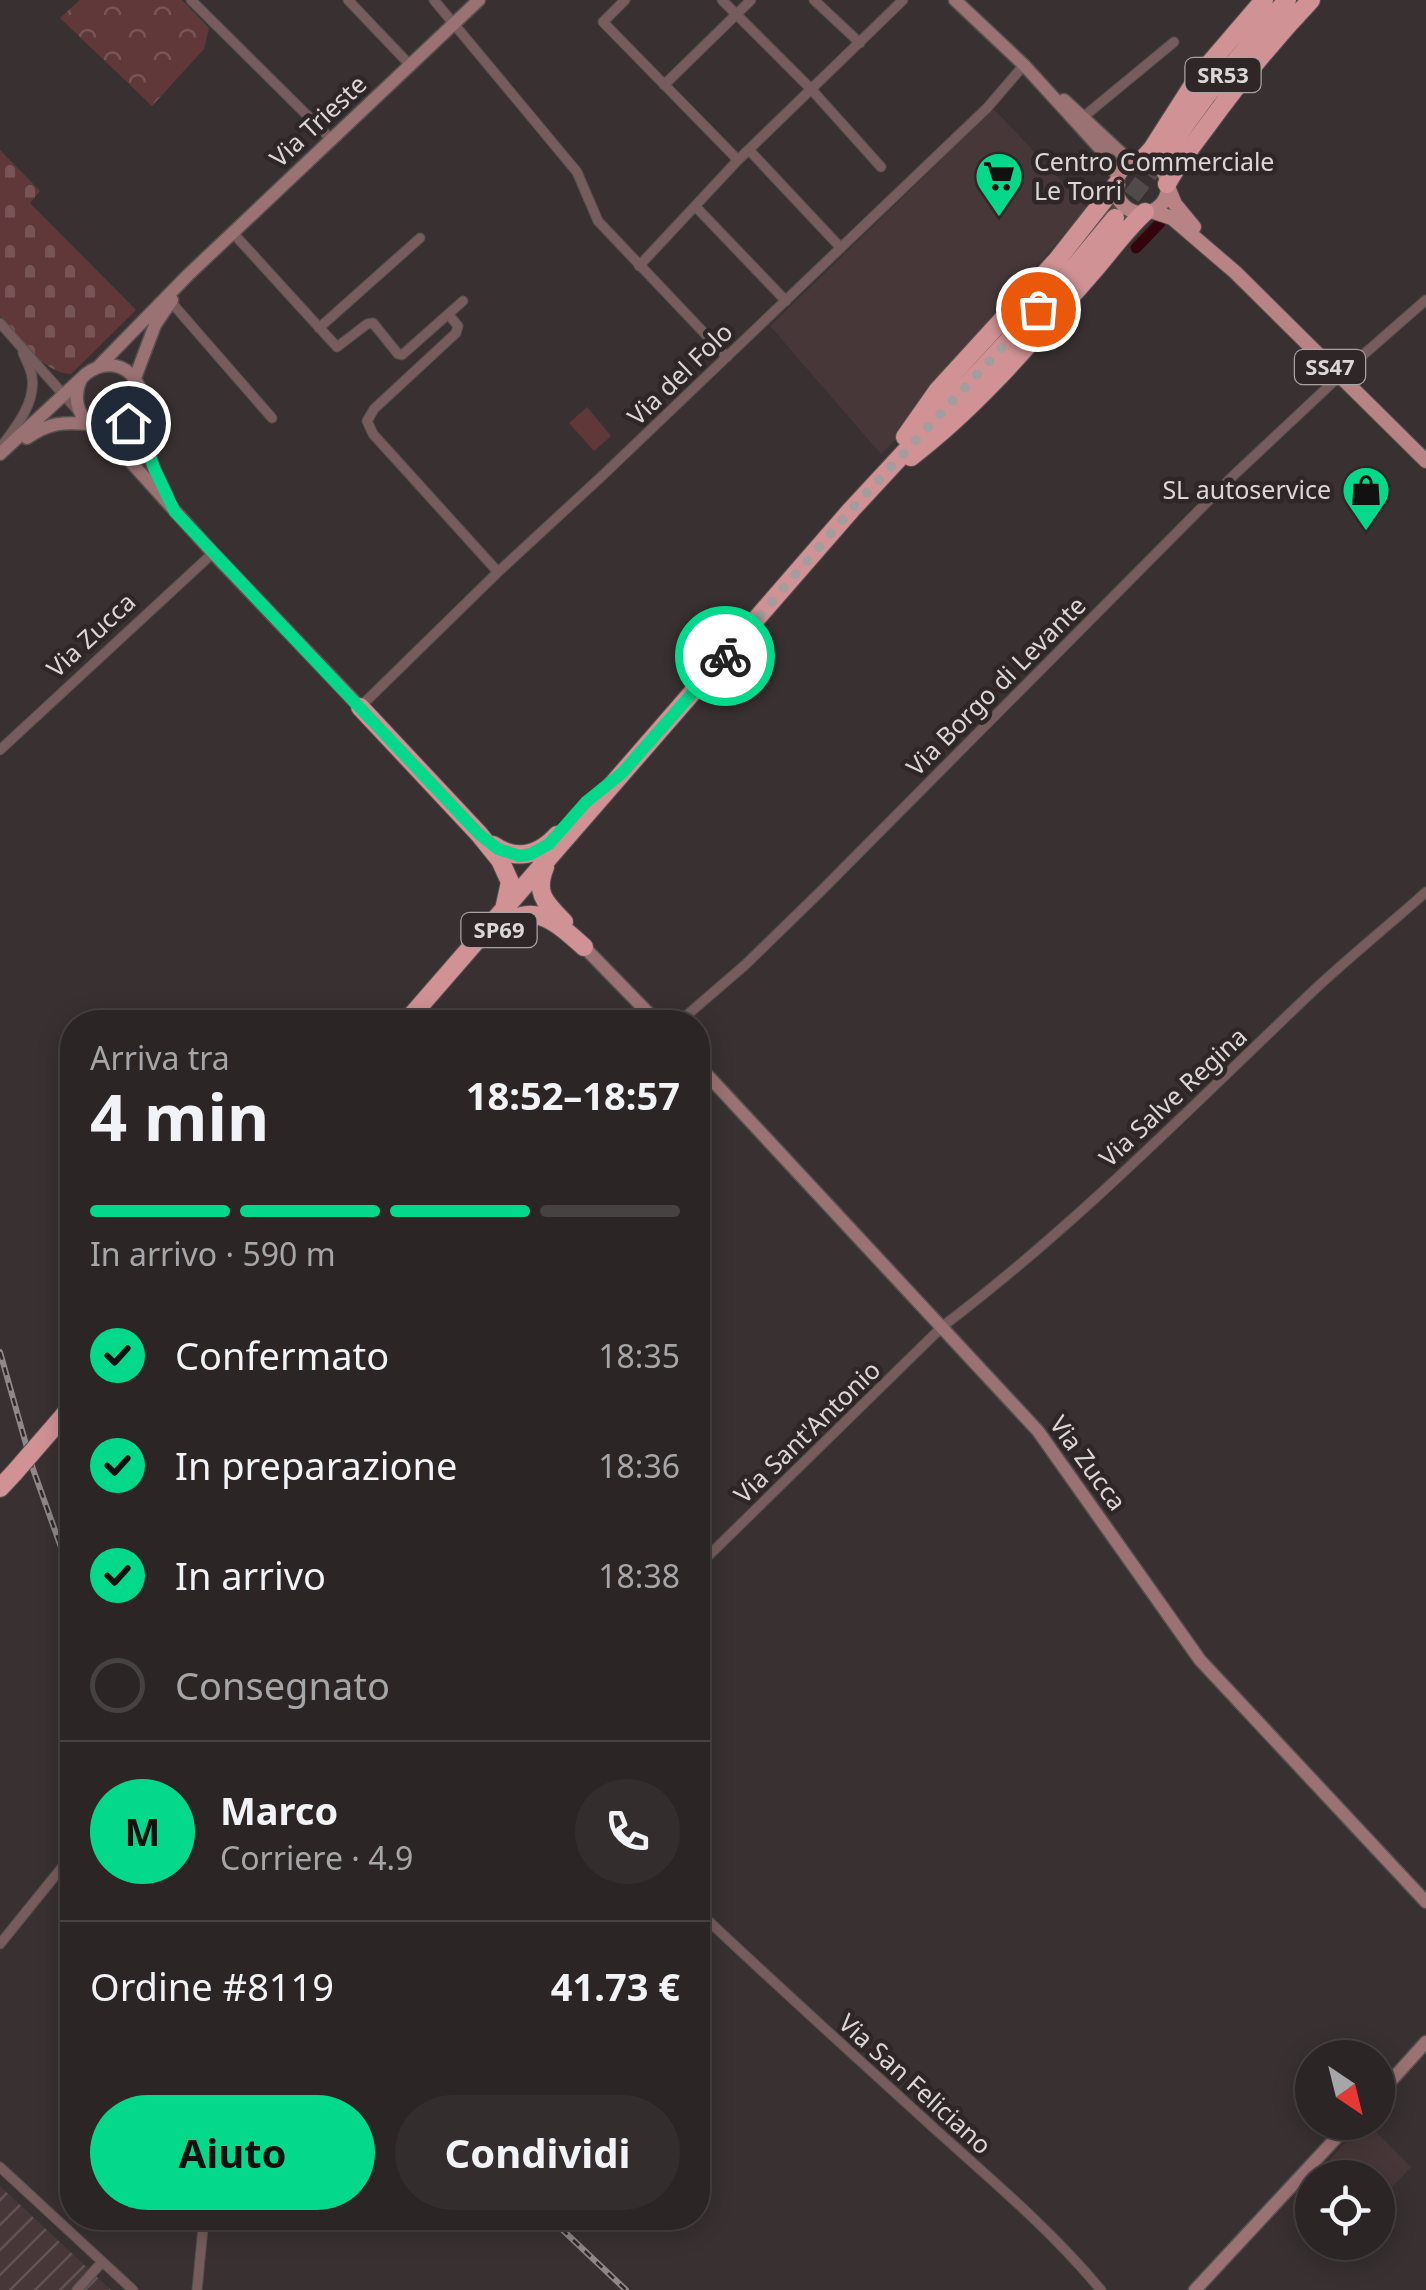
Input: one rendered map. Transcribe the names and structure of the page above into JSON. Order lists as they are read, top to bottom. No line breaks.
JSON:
{"streets":{"highway":["SR53","SP69"],"main road":["SS47"],"street":["Via Trieste","Via del Folo","Via Zucca","Via Borgo di Levante","Via Salve Regina","Via Sant'Antonio","Via San Feliciano"]},"crossings":[["Via Trieste","SP69"],["SS47","Via Borgo di Levante"],["Via del Folo","SP69"],["Via Zucca","SP69"],["Via Zucca","Via Salve Regina"],["Via Zucca","Via Sant'Antonio"],["Via Salve Regina","Via Sant'Antonio"]],"places":{"supermarket":["Centro Commerciale Le Torri"],"shop":["SL autoservice"]},"north":"bottom right","page":{"heading":["4 min","Arriva tra","18:52–18:57"],"panel":["Marco","Corriere · 4.9","Ordine #8119","41.73 €"],"bar":"In arrivo · 590 m","list":[["Confermato","18:35"],["In preparazione","18:36"],["In arrivo","18:38"],"Consegnato"],"round":"M","buttons":["Aiuto","Condividi"]}}
